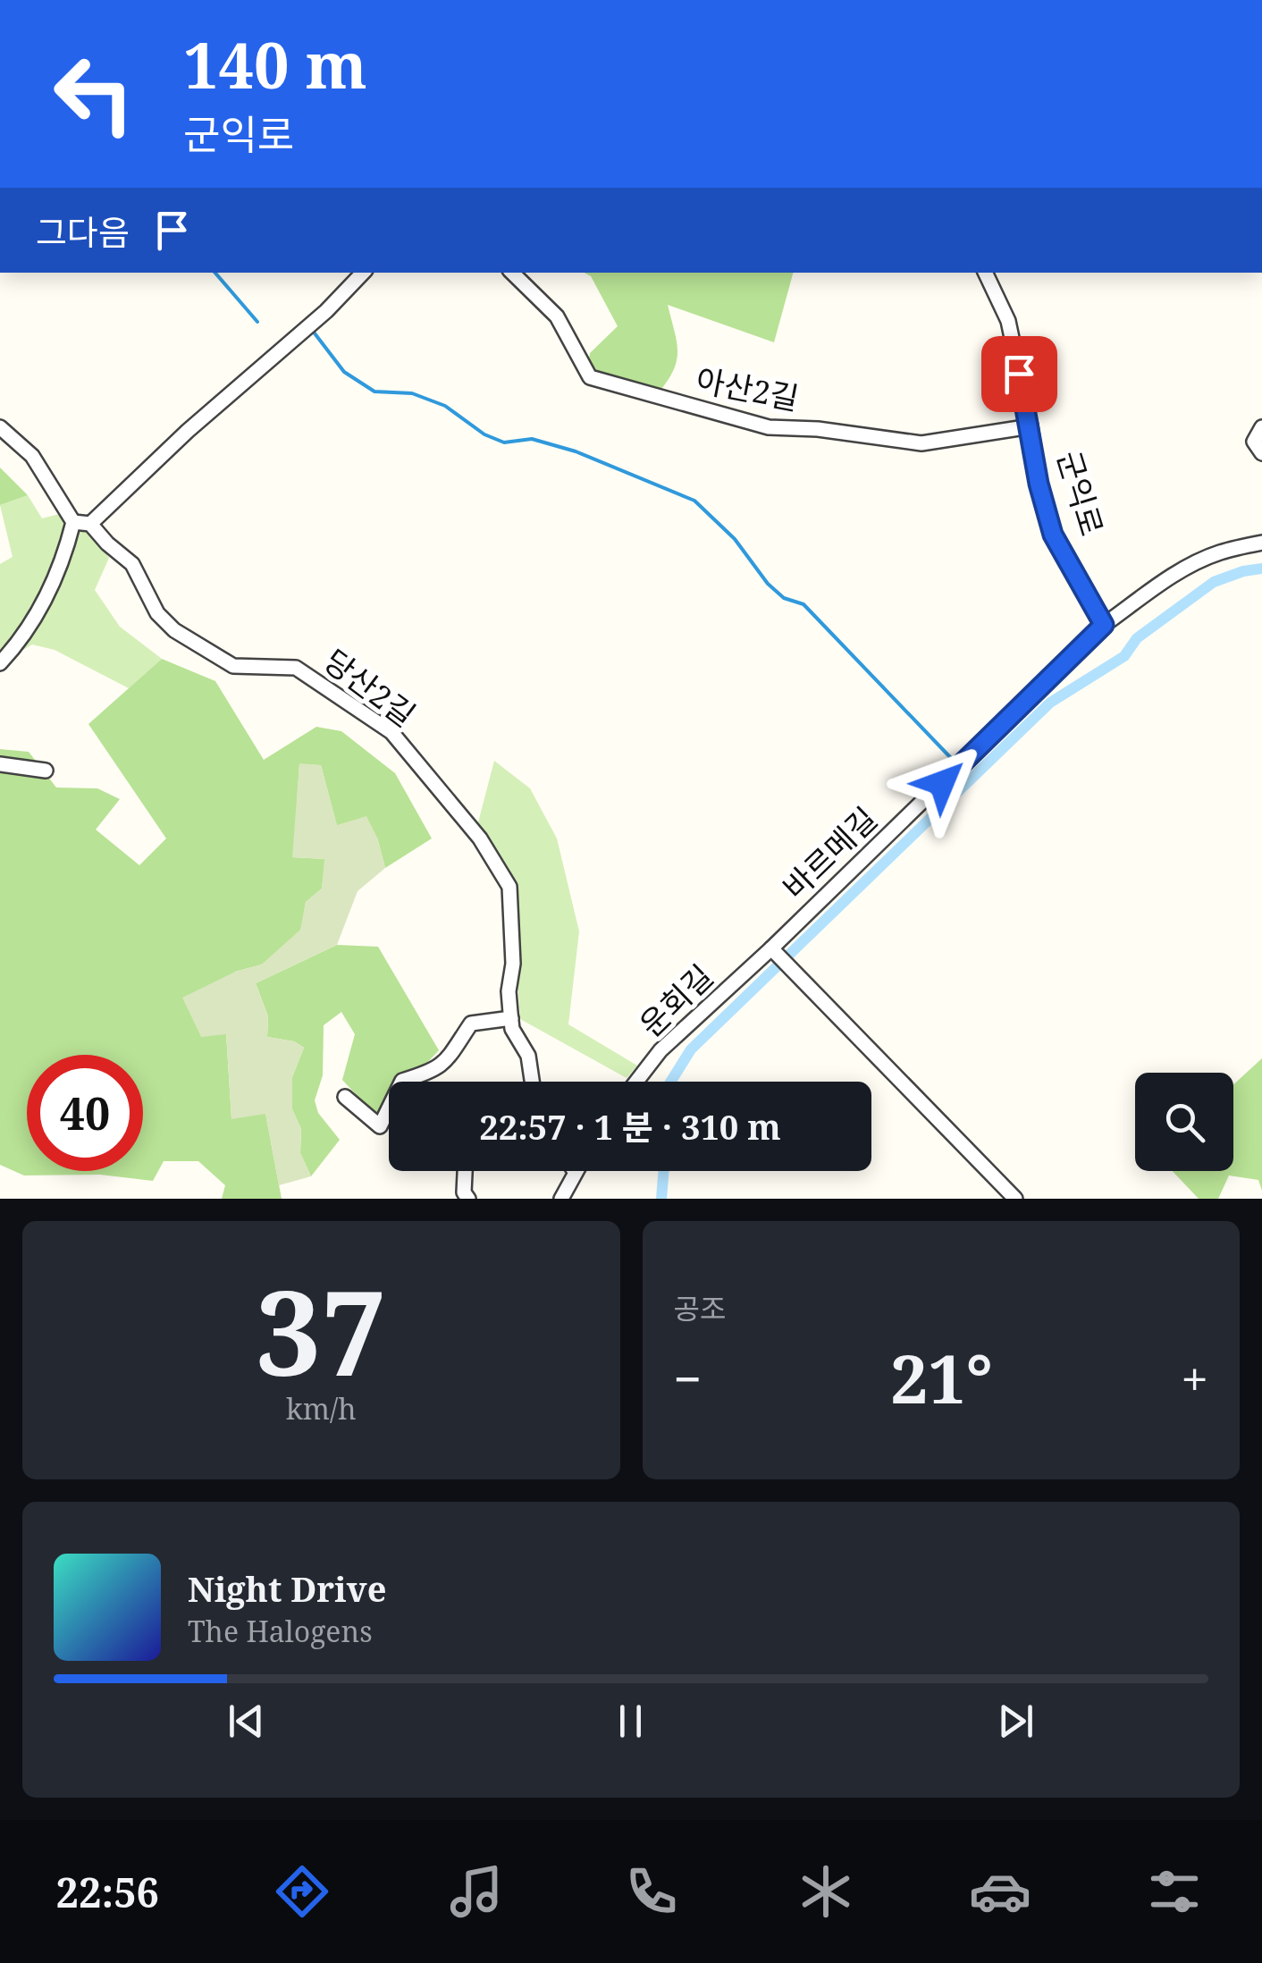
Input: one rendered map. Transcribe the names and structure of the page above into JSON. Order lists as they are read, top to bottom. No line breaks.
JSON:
{"streets":{"street":["아산2길","군익로","당산2길","바르메길","운회길"]},"crossings":[["아산2길","군익로"],["군익로","바르메길"],["바르메길","운회길"]],"page":{"turn":["140 m","군익로"],"then":"그다음","limit":"40","trip":"22:57 · 1 분 · 310 m","tile":[["37","km/h"],"공조"],"heat":["−","21°","+"],"song":["Night Drive","The Halogens"],"tabs":"22:56"}}
